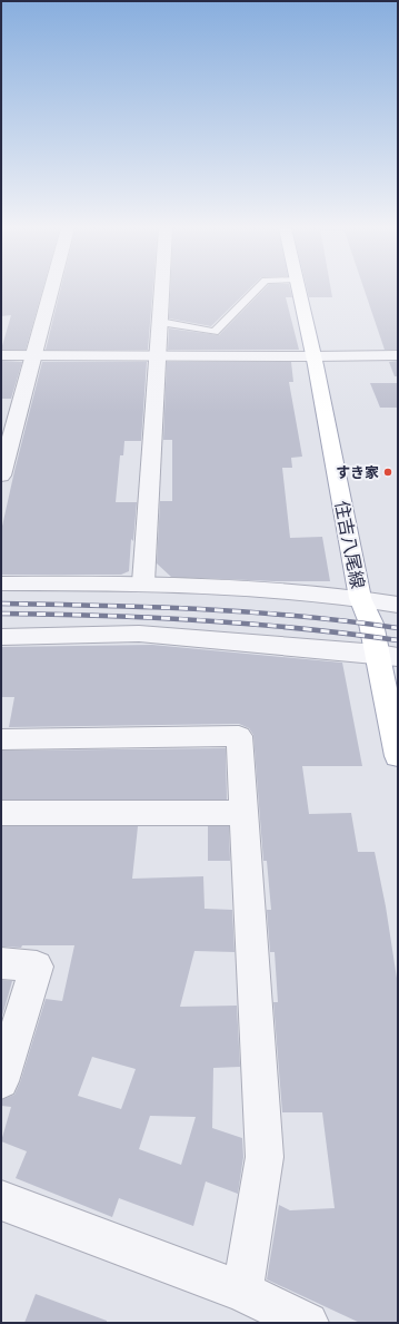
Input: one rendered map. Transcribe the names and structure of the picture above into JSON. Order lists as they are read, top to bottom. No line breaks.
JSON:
{"streets":{"main road":["住吉八尾線"]},"places":["すき家"]}
